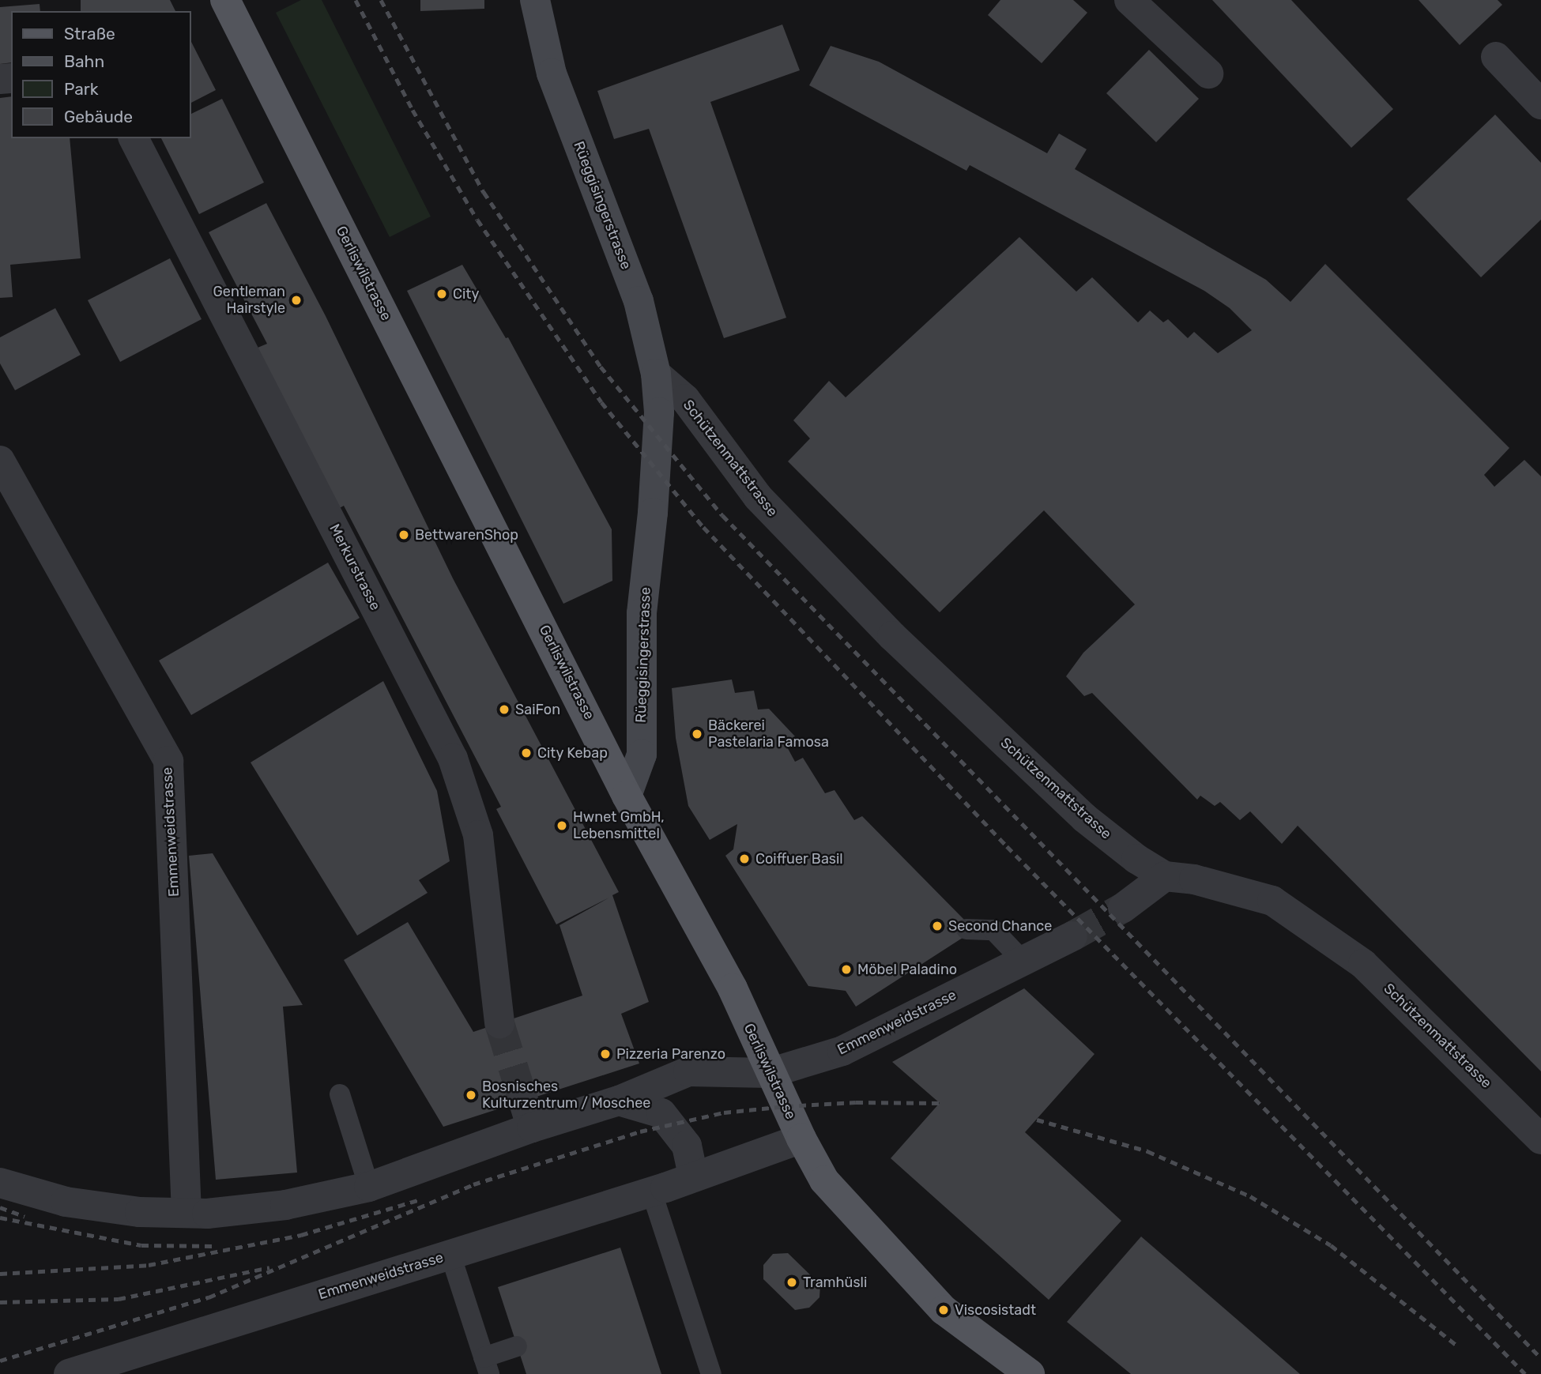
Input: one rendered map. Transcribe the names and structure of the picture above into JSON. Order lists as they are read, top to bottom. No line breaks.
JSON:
{"streets":{"main road":["Gerliswilstrasse"],"street":["Rüeggisingerstrasse","Schützenmattstrasse","Merkurstrasse","Emmenweidstrasse"]},"crossings":[["Rüeggisingerstrasse","Gerliswilstrasse"],["Rüeggisingerstrasse","Schützenmattstrasse"],["Gerliswilstrasse","Emmenweidstrasse"]],"places":["City","Gentleman Hairstyle","BettwarenShop","SaiFon","Bäckerei Pastelaria Famosa","City Kebap","Hwnet GmbH, Lebensmittel","Coiffuer Basil","Second Chance","Möbel Paladino","Pizzeria Parenzo","Bosnisches Kulturzentrum / Moschee","Tramhüsli","Viscosistadt"],"legend":["Straße","Bahn","Park","Gebäude"]}
